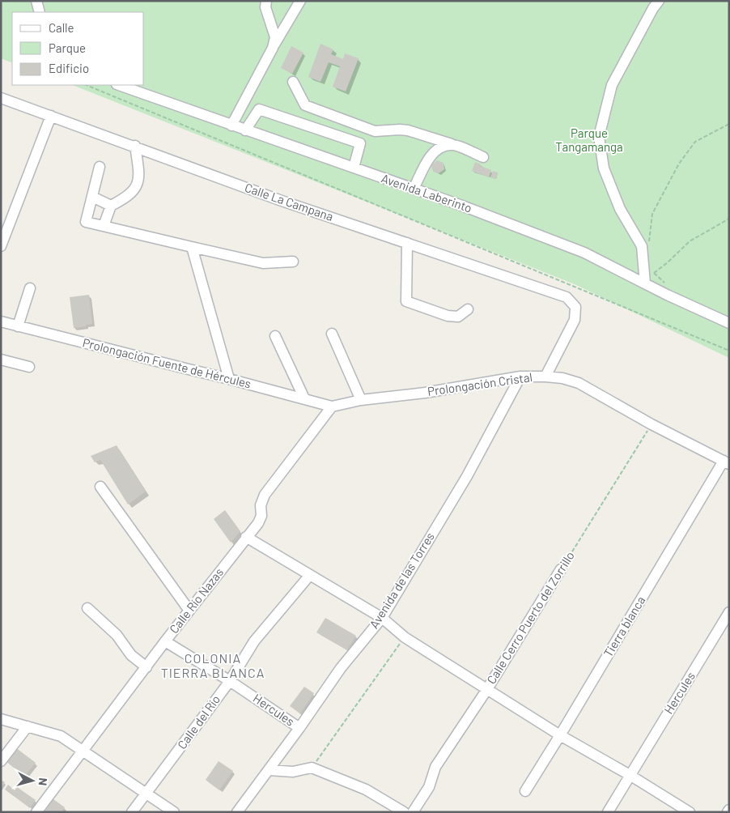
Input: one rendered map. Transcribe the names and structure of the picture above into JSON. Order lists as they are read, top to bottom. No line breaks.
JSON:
{"streets":{"street":["Avenida Laberinto","Calle La Campana","Prolongación Fuente de Hércules","Prolongación Cristal","Avenida de las Torres","Calle Río Nazas","Calle Cerro Puerto del Zorrillo","Tierra blanca","Hercules","Calle del Río"]},"crossings":[["Calle La Campana","Prolongación Cristal"],["Prolongación Fuente de Hércules","Prolongación Cristal"],["Prolongación Fuente de Hércules","Calle Río Nazas"],["Prolongación Cristal","Avenida de las Torres"],["Prolongación Cristal","Calle Río Nazas"],["Prolongación Cristal","Calle Cerro Puerto del Zorrillo"],["Prolongación Cristal","Tierra blanca"],["Avenida de las Torres","Hercules"],["Calle Río Nazas","Hercules"],["Hercules","Calle del Río"]],"districts":["COLONIA TIERRA BLANCA"],"parks":["Parque Tangamanga"],"legend":["Calle","Parque","Edificio"],"north":"right"}
